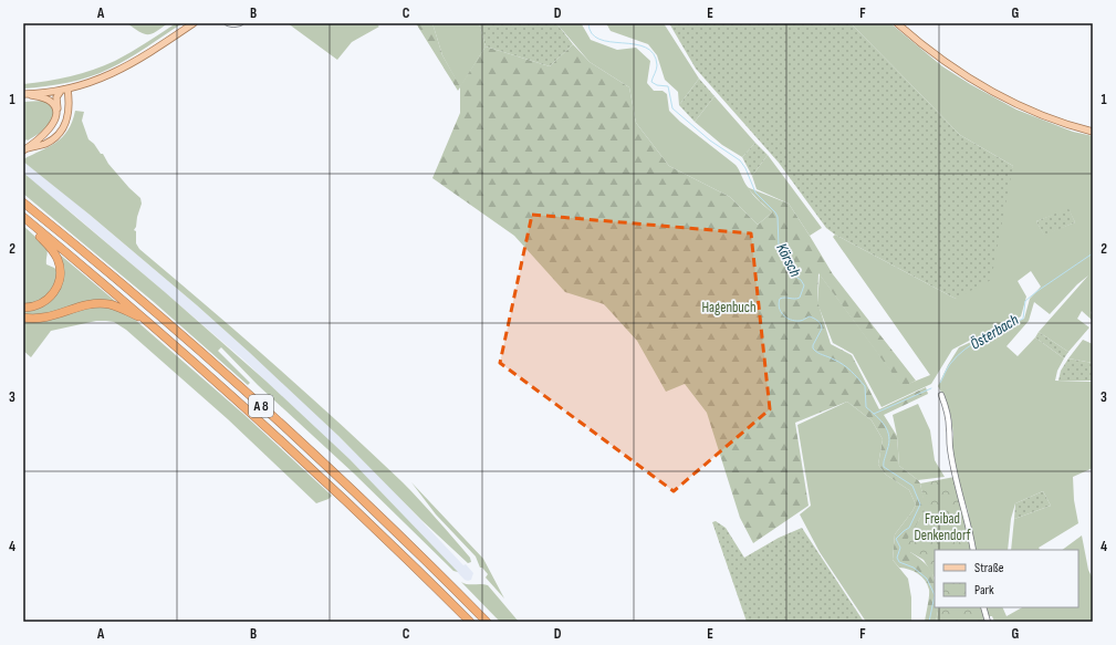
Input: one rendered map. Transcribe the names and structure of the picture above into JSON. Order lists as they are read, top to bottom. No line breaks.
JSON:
{"streets":{"highway":["A 8"]},"water":["Körsch","Österbach"],"parks":["Hagenbuch","Freibad Denkendorf"],"legend":["Straße","Park"],"grid":{"columns":["A","B","C","D","E","F","G"],"rows":["1","2","3","4"]}}
